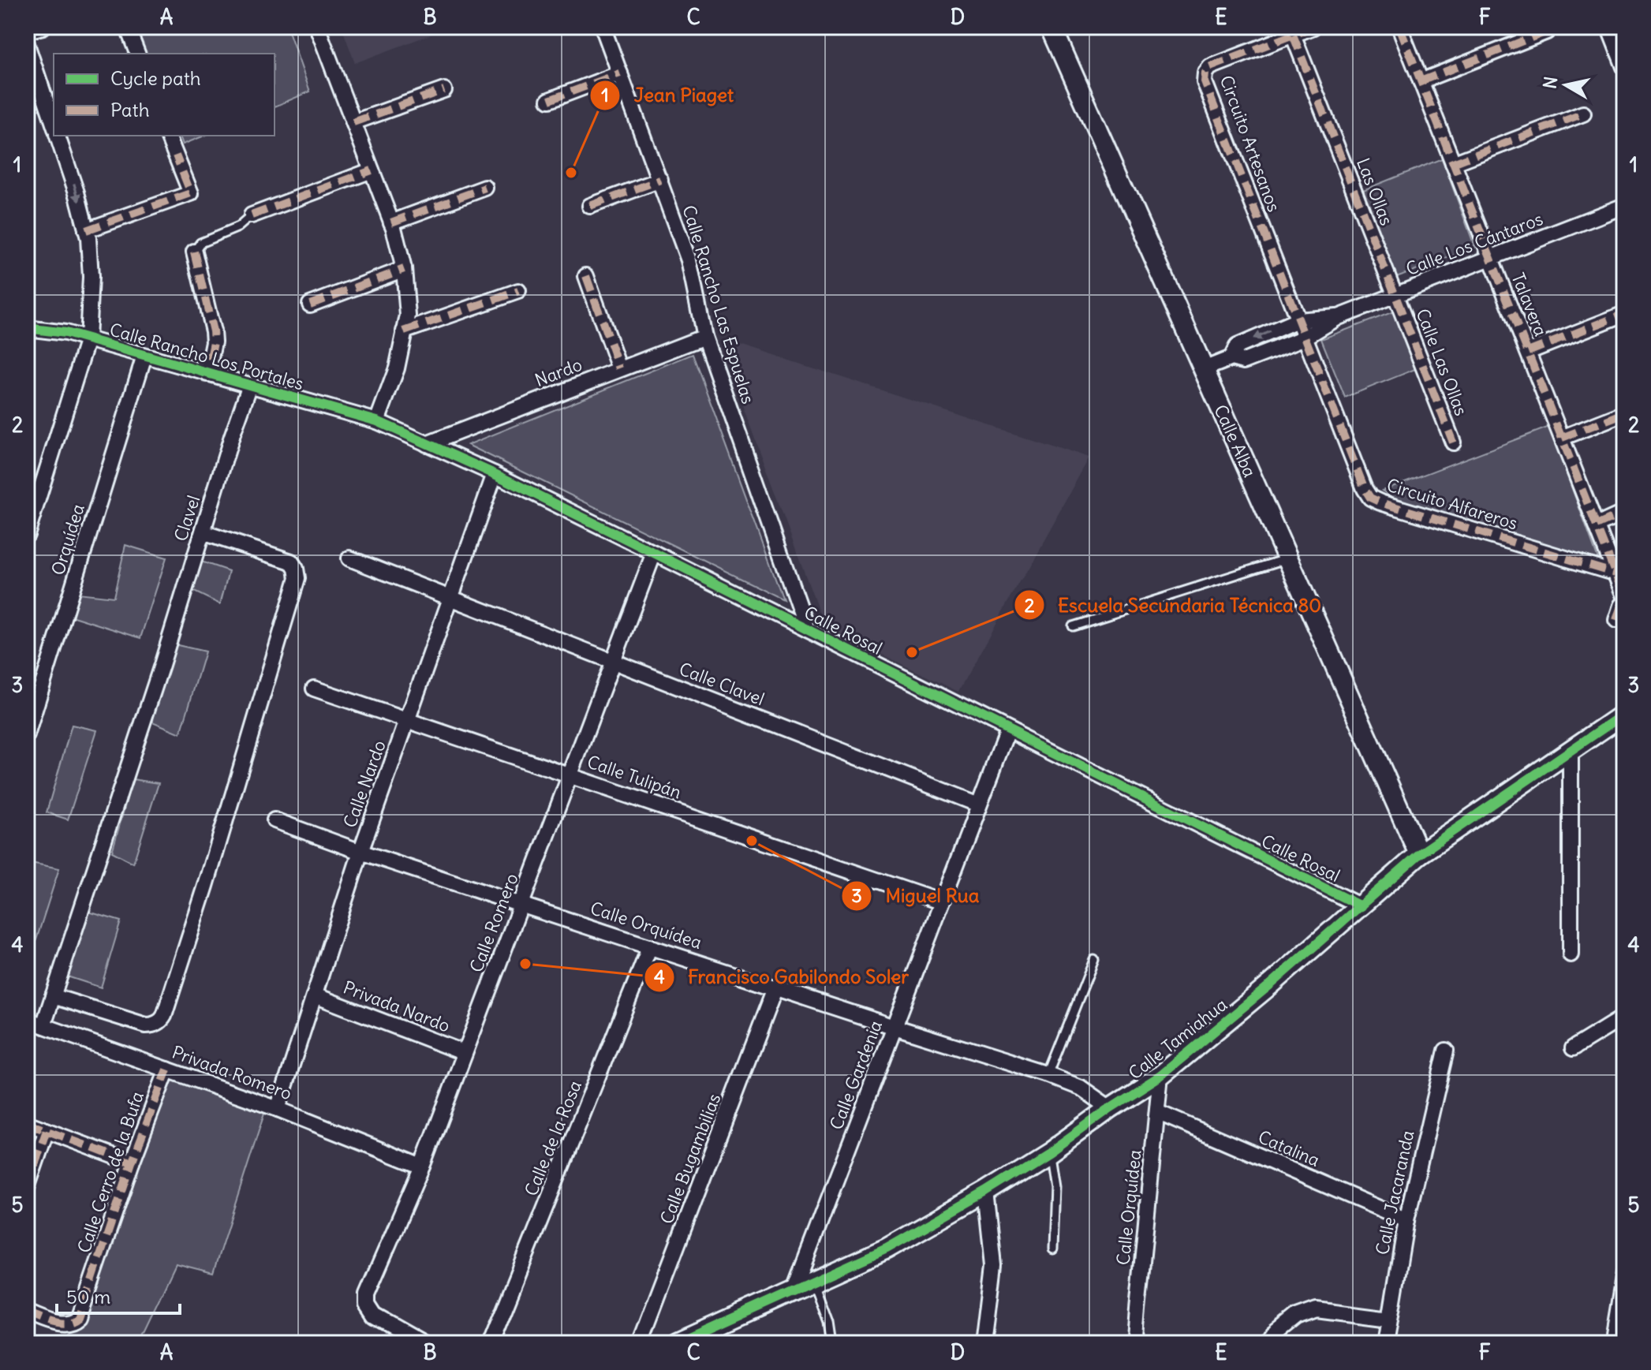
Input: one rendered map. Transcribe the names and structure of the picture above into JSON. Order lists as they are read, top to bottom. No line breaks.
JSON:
{"streets":{"street":["Circuito Artesanos","Las Ollas","Calle Los Cántaros","Calle Rancho Las Espuelas","Talavera","Calle Rancho Los Portales","Calle Las Ollas","Nardo","Calle Alba","Circuito Alfareros","Clavel","Orquídea","Calle Rosal","Calle Clavel","Calle Tulipán","Calle Nardo","Calle Romero","Calle Orquídea","Privada Nardo","Calle Tamiahua","Privada Romero","Calle Gardenia","Calle de la Rosa","Catalina","Calle Bugambilias","Calle Cerro de la Bufa","Calle Jacaranda"]},"crossings":[["Circuito Artesanos","Las Ollas"],["Circuito Artesanos","Calle Los Cántaros"],["Circuito Artesanos","Circuito Alfareros"],["Las Ollas","Calle Los Cántaros"],["Las Ollas","Calle Las Ollas"],["Calle Los Cántaros","Talavera"],["Calle Los Cántaros","Calle Las Ollas"],["Calle Los Cántaros","Calle Alba"],["Calle Los Cántaros","Circuito Alfareros"],["Calle Rancho Las Espuelas","Nardo"],["Calle Rancho Las Espuelas","Calle Rosal"],["Talavera","Circuito Alfareros"],["Calle Rancho Los Portales","Clavel"],["Calle Rancho Los Portales","Orquídea"],["Calle Rancho Los Portales","Calle Rosal"],["Nardo","Calle Rosal"],["Calle Alba","Calle Tamiahua"],["Clavel","Privada Romero"],["Calle Rosal","Calle Nardo"],["Calle Rosal","Calle Romero"],["Calle Rosal","Calle Tamiahua"],["Calle Rosal","Calle Gardenia"],["Calle Clavel","Calle Nardo"],["Calle Clavel","Calle Romero"],["Calle Clavel","Calle Gardenia"],["Calle Tulipán","Calle Nardo"],["Calle Tulipán","Calle Romero"],["Calle Tulipán","Calle Gardenia"],["Calle Nardo","Calle Orquídea"],["Calle Nardo","Privada Nardo"],["Calle Nardo","Privada Romero"],["Calle Romero","Calle Orquídea"],["Calle Romero","Privada Nardo"],["Calle Romero","Privada Romero"],["Calle Orquídea","Calle Tamiahua"],["Calle Orquídea","Calle Gardenia"],["Calle Orquídea","Calle de la Rosa"],["Calle Orquídea","Catalina"],["Calle Orquídea","Calle Bugambilias"],["Calle Tamiahua","Calle Gardenia"],["Privada Romero","Calle Cerro de la Bufa"],["Catalina","Calle Jacaranda"]],"places":["Jean Piaget","Escuela Secundaria Técnica 80","Miguel Rua","Francisco Gabilondo Soler"],"legend":["Cycle path","Path"],"scale_bar":"50 m","north":"left","grid":{"columns":["A","B","C","D","E","F"],"rows":["1","2","3","4","5"]}}
